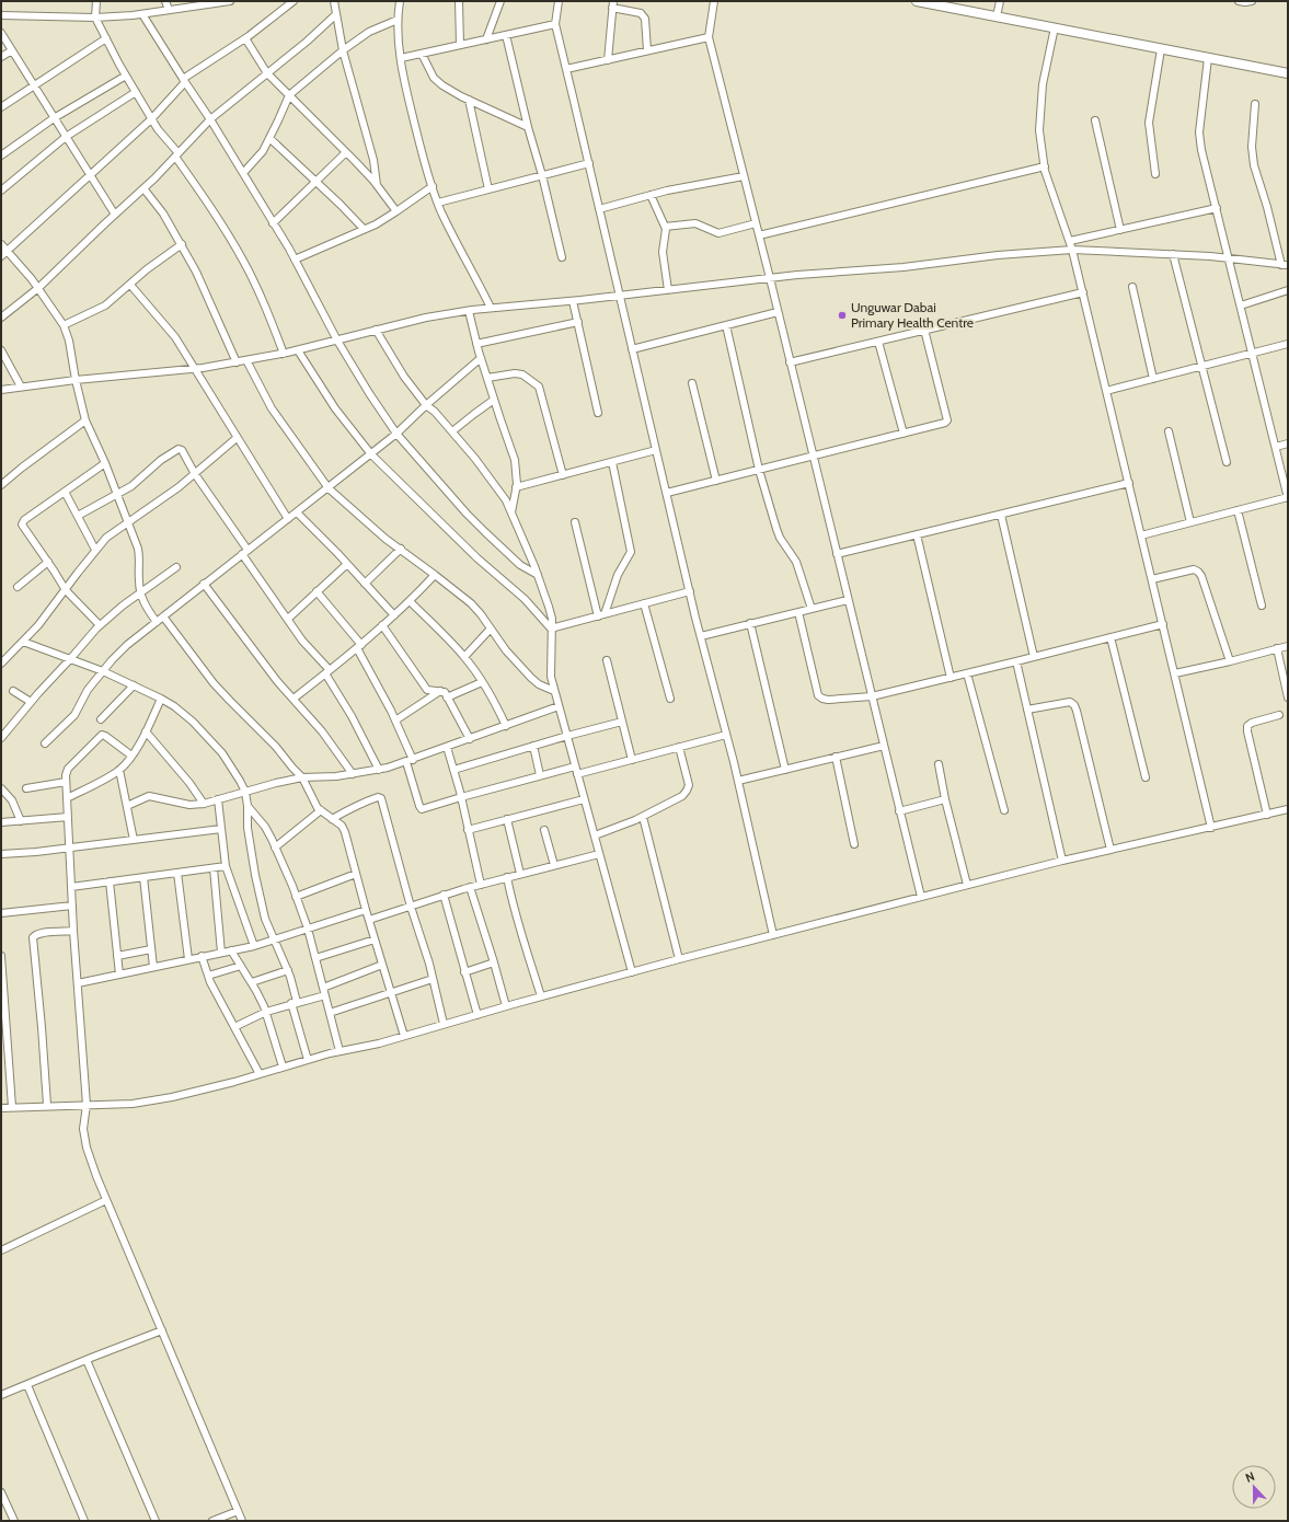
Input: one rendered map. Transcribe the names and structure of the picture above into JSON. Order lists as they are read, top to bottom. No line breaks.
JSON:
{"places":["Unguwar Dabai Primary Health Centre"],"north":"top"}
